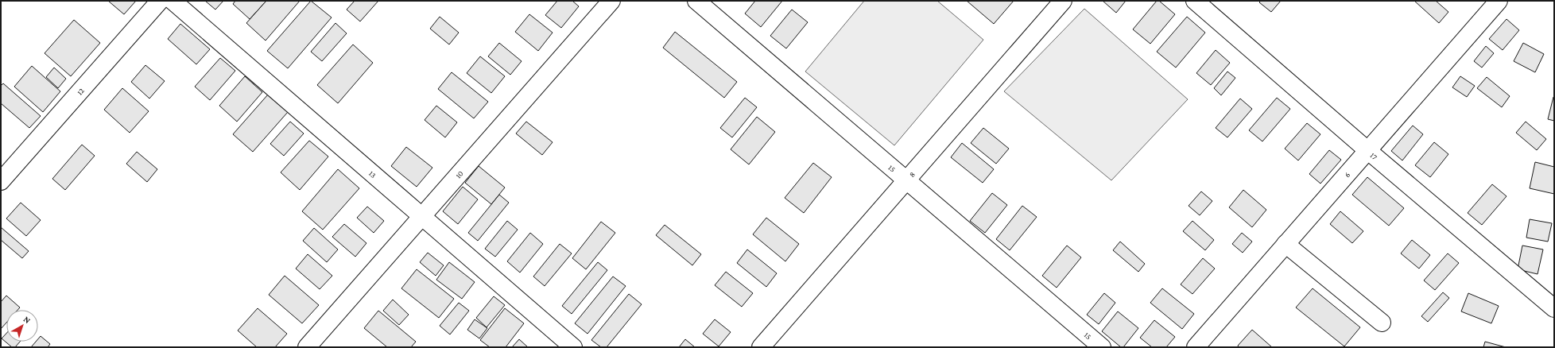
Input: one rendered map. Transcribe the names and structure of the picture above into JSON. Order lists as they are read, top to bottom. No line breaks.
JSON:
{"streets":{"street":["12","17","15","13","10","8","6"]},"crossings":[["17","6"],["15","8"],["13","10"]],"north":"top right"}
